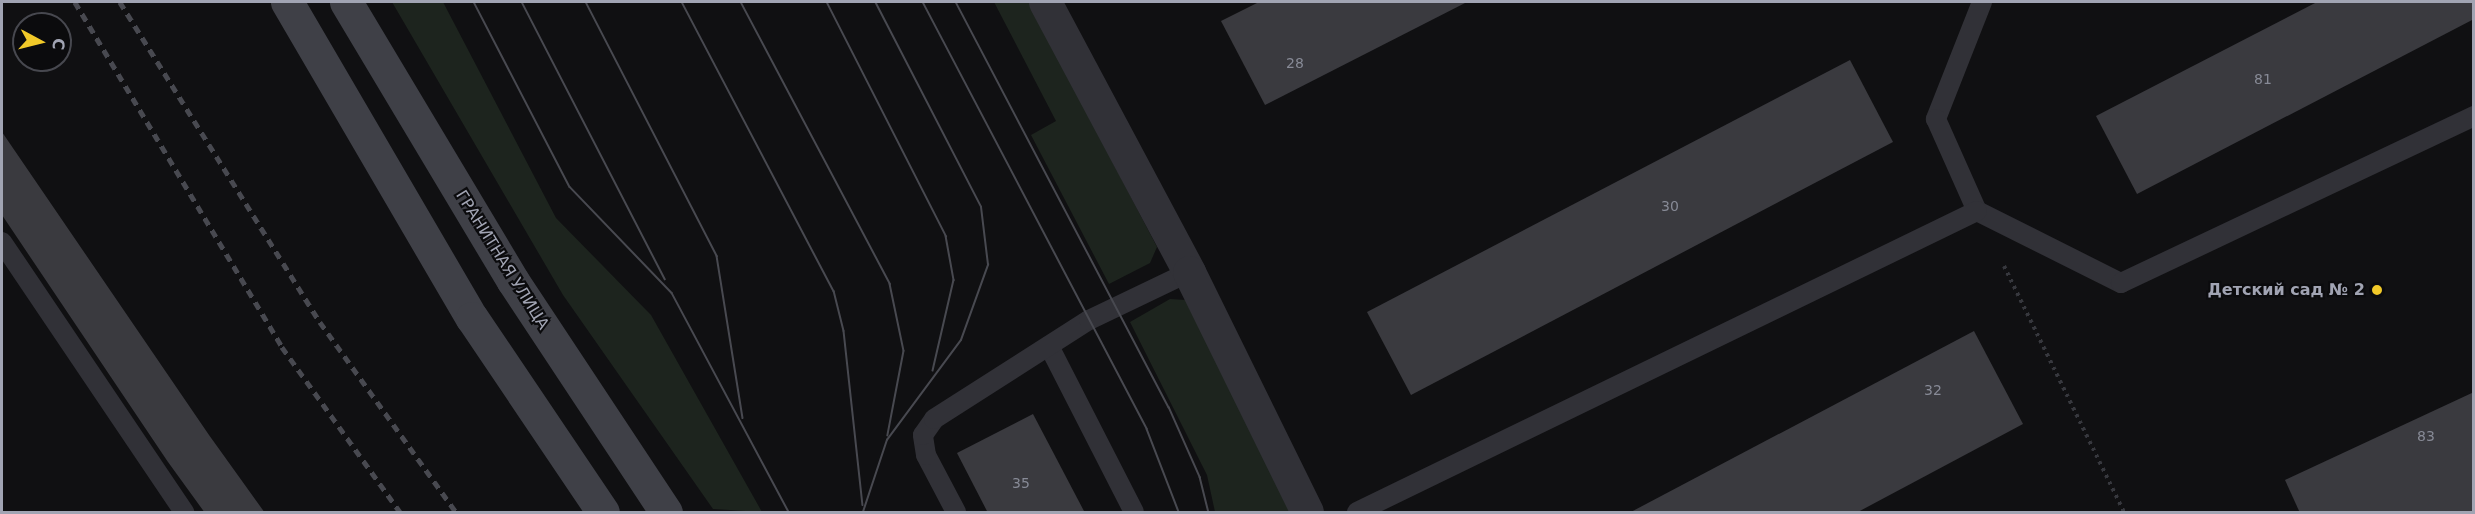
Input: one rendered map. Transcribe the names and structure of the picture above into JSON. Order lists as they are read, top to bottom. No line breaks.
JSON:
{"streets":{"street":["ГРАНИТНАЯ УЛИЦА"]},"places":["Детский сад № 2"],"house_numbers":["28","81","30","32","83","35"],"north":"right"}
